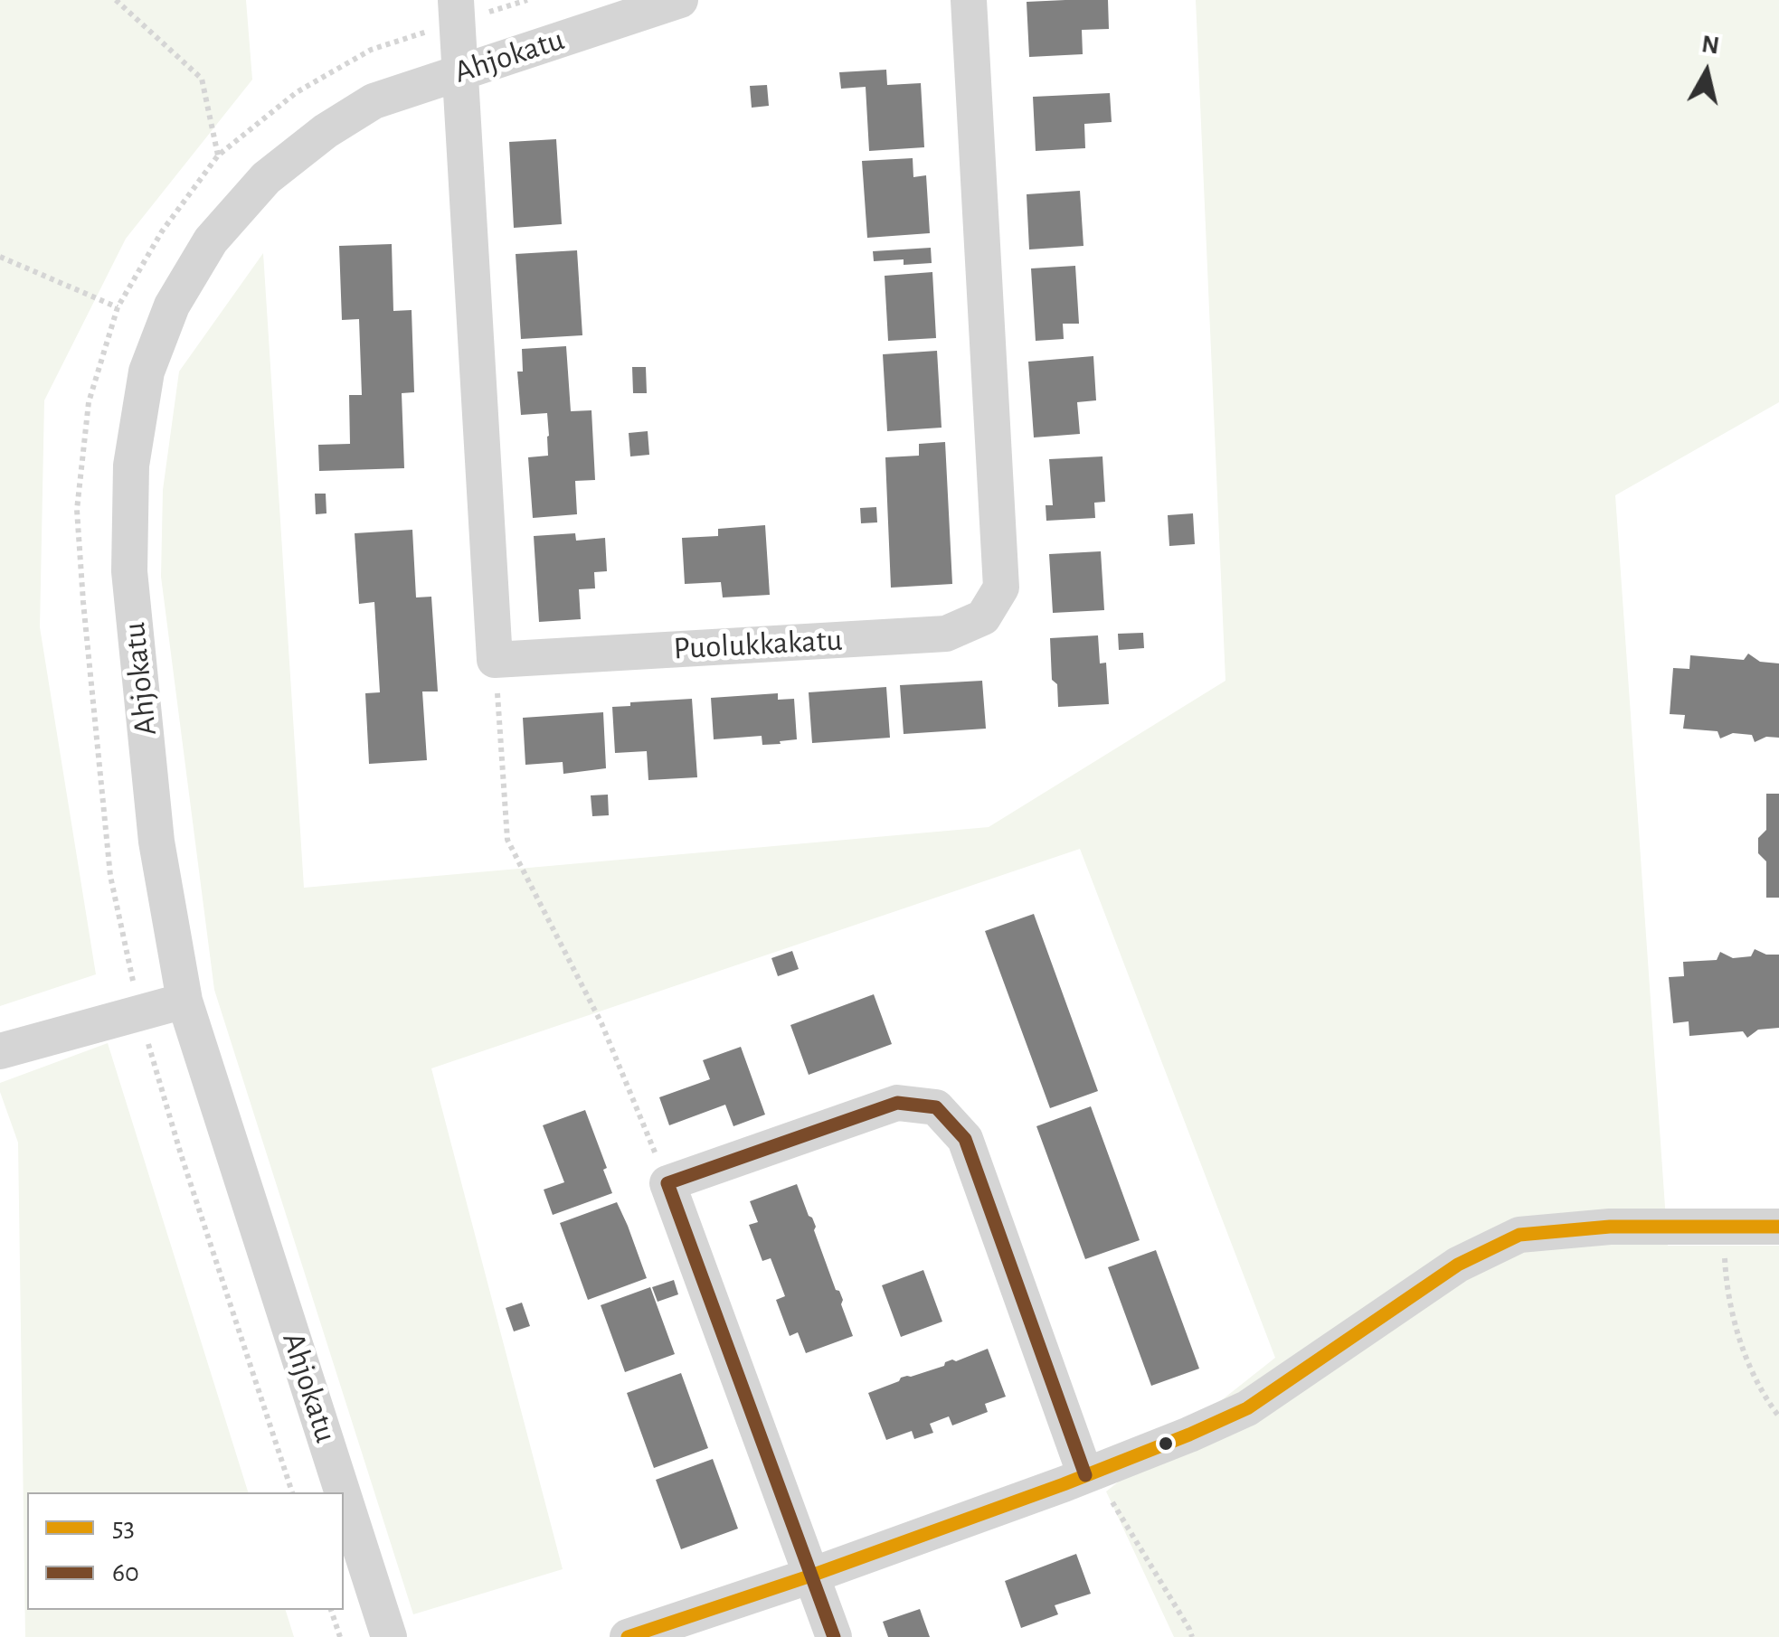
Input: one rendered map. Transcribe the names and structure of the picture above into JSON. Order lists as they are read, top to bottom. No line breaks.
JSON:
{"streets":{"street":["Ahjokatu","Puolukkakatu"]},"lines":["transit line 60","transit line 53"],"legend":["53","60"],"north":"top"}
